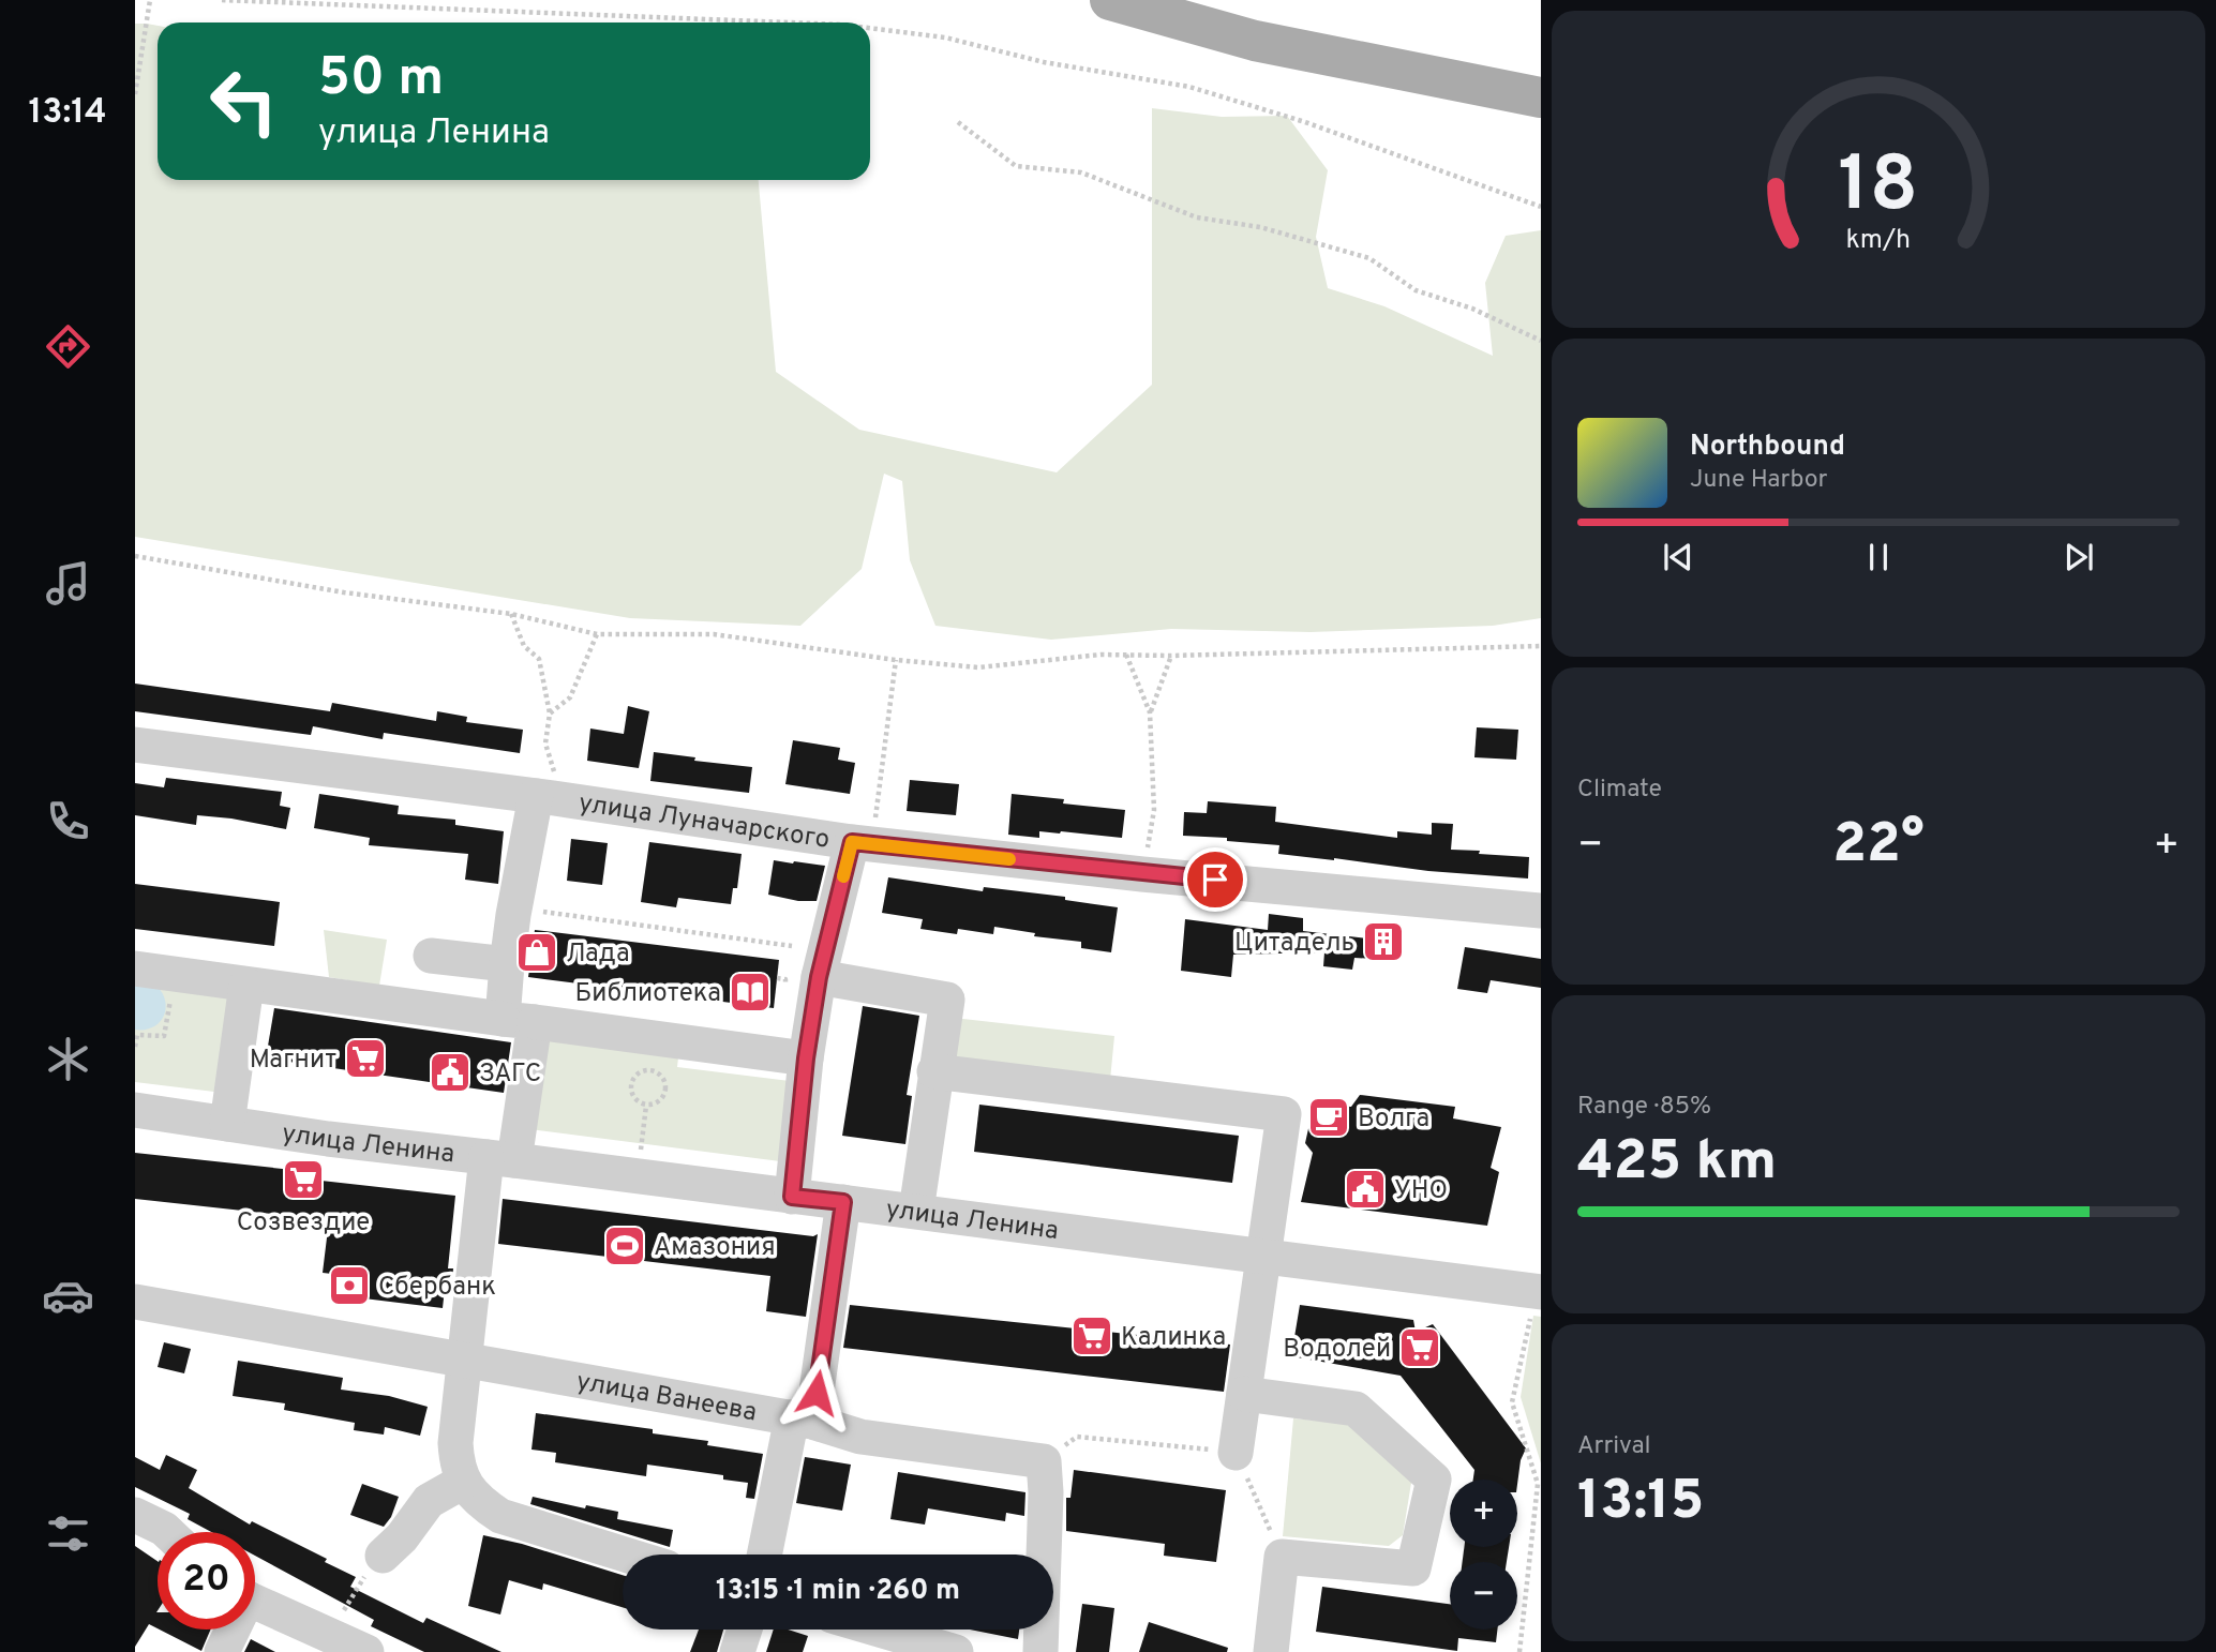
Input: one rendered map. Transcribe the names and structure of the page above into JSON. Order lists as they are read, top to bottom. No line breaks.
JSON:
{"streets":{"street":["улица Луначарского","улица Ленина","улица Ванеева"]},"places":{"building":["Цитадель"],"shop":["Лада"],"library":["Библиотека"],"supermarket":["Магнит","Созвездие","Калинка","Водолей"],"public building":["ЗАГС","УНО"],"cafe":["Волга"],"sports":["Амазония"],"bank":["Сбербанк"]},"page":{"tabs":"13:14","turn":["50 m","улица Ленина"],"song":["Northbound","June Harbor"],"tile":["Climate",["Range · 85%","425 km"],["Arrival","13:15"]],"heat":["−","22°","+"],"map_buttons":["+","−"],"limit":"20","trip":"13:15 · 1 min · 260 m","gauge":["18","km/h"]}}
